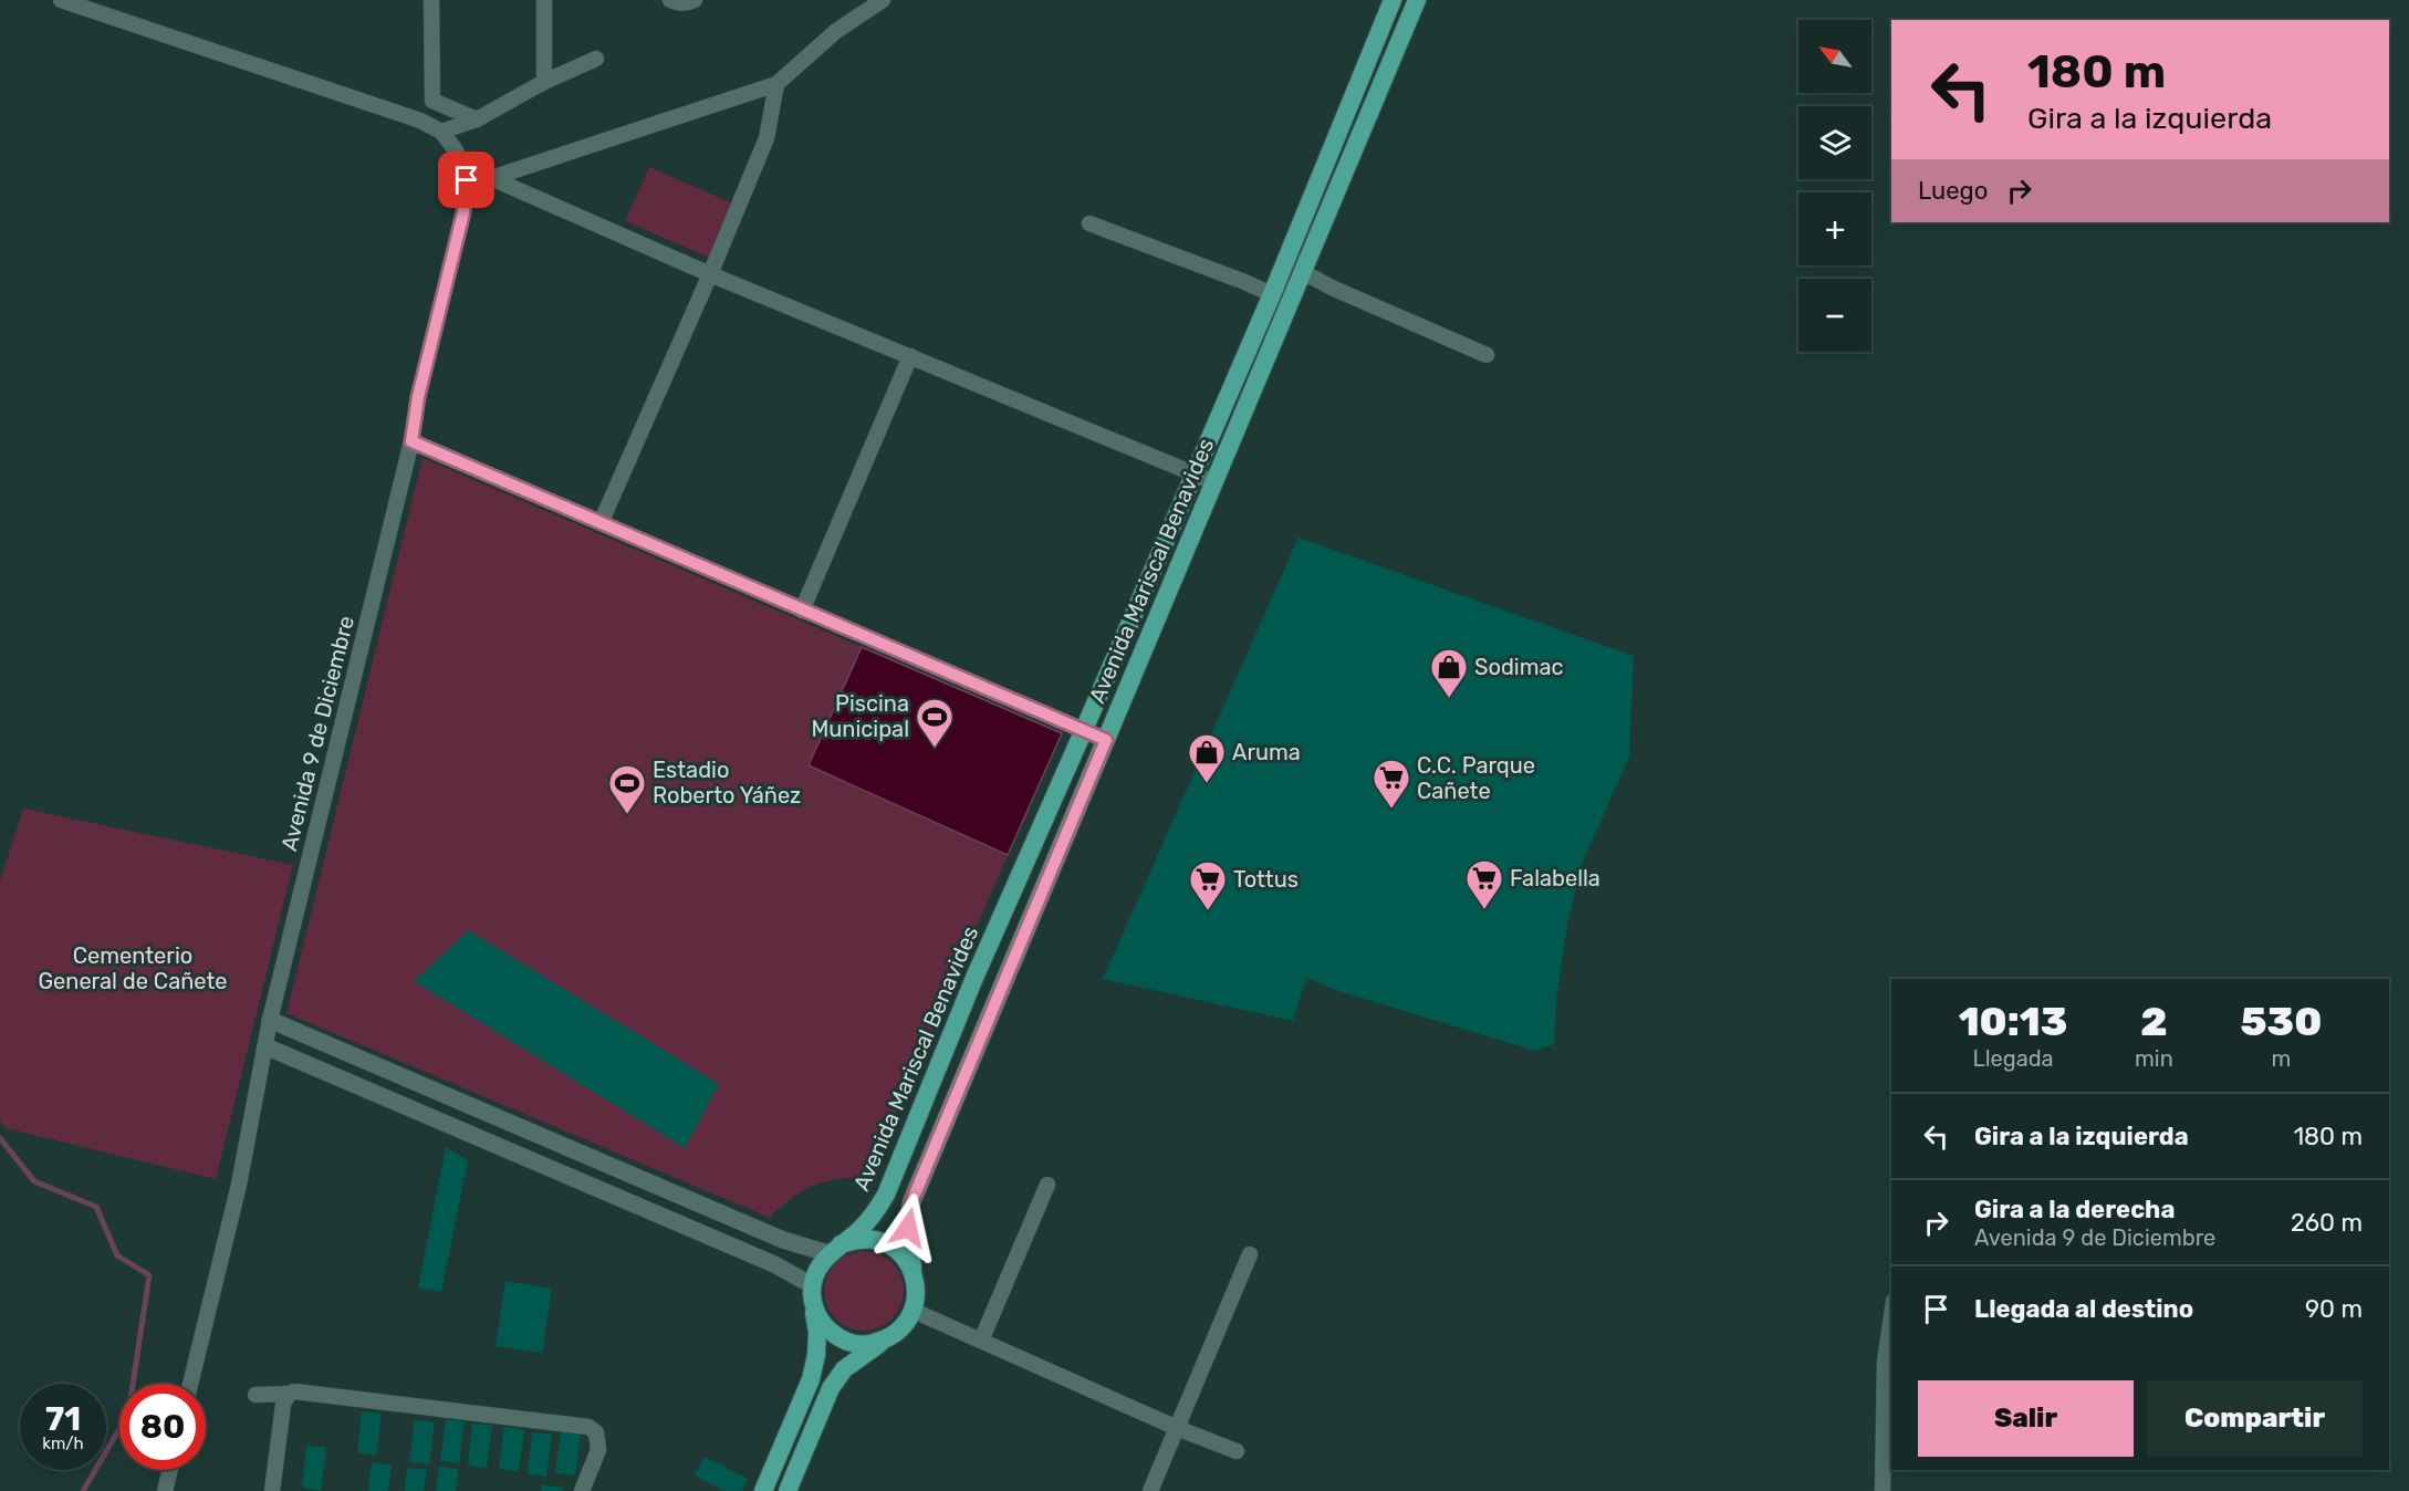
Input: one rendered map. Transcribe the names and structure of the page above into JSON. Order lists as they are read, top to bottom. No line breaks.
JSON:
{"streets":{"highway":["Avenida Mariscal Benavides"],"street":["Avenida 9 de Diciembre"]},"parks":["Cementerio General de Cañete"],"places":{"shop":["Sodimac","Aruma"],"sports":["Piscina Municipal","Estadio Roberto Yáñez"],"supermarket":["C.C. Parque Cañete","Falabella","Tottus"]},"north":"top left","page":{"map_buttons":["+","−"],"turn":["180 m","Gira a la izquierda"],"then":"Luego","eta":["10:13","Llegada","2","min","530","m"],"list":[{"name":"Gira a la izquierda","value":"180 m"},{"name":"Gira a la derecha","note":"Avenida 9 de Diciembre","value":"260 m"},{"name":"Llegada al destino","value":"90 m"}],"buttons":["Salir","Compartir"],"speed":"71 km/h","limit":"80"}}
